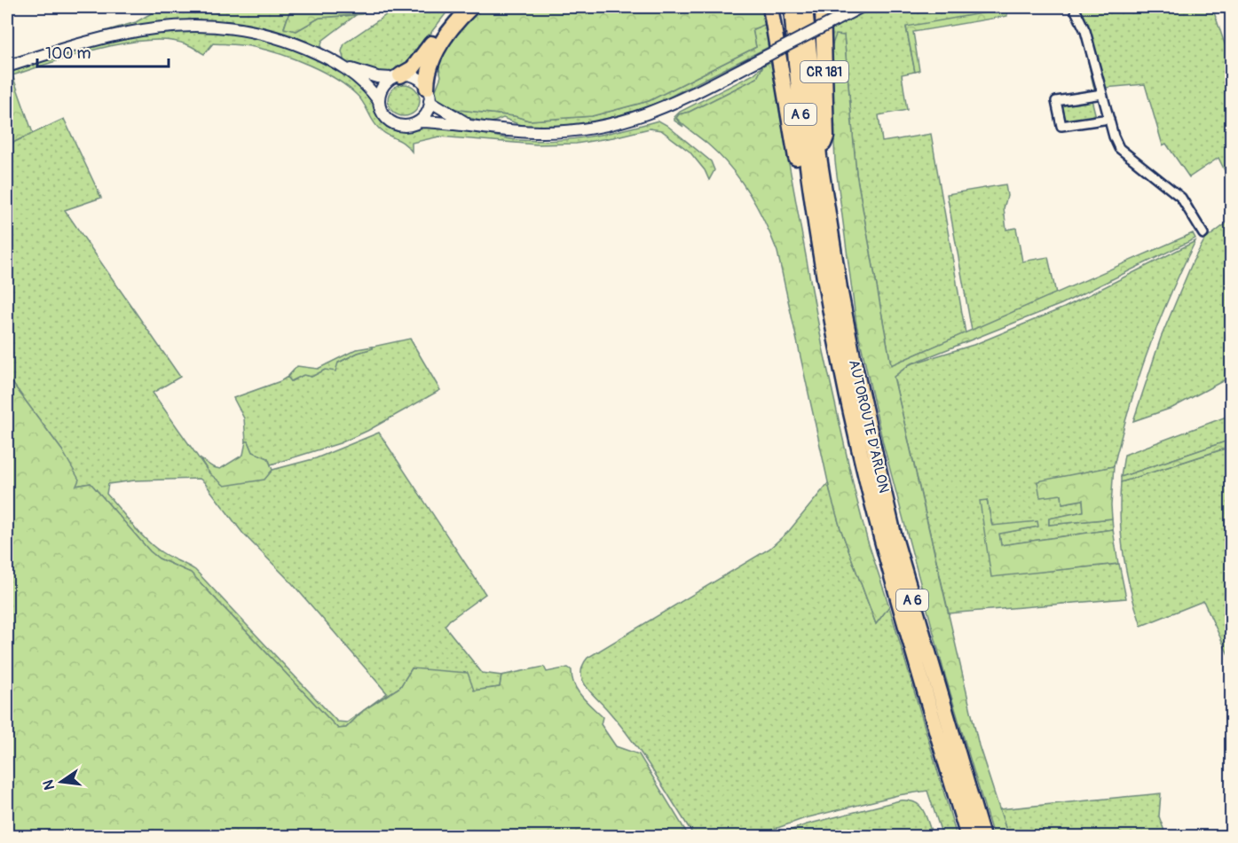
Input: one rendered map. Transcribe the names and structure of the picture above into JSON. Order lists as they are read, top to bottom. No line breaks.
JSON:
{"streets":{"highway":["CR 181","A 6","AUTOROUTE D'ARLON"]},"crossings":[["CR 181","AUTOROUTE D'ARLON"],["A 6","AUTOROUTE D'ARLON"]],"scale_bar":"100 m","north":"left"}
